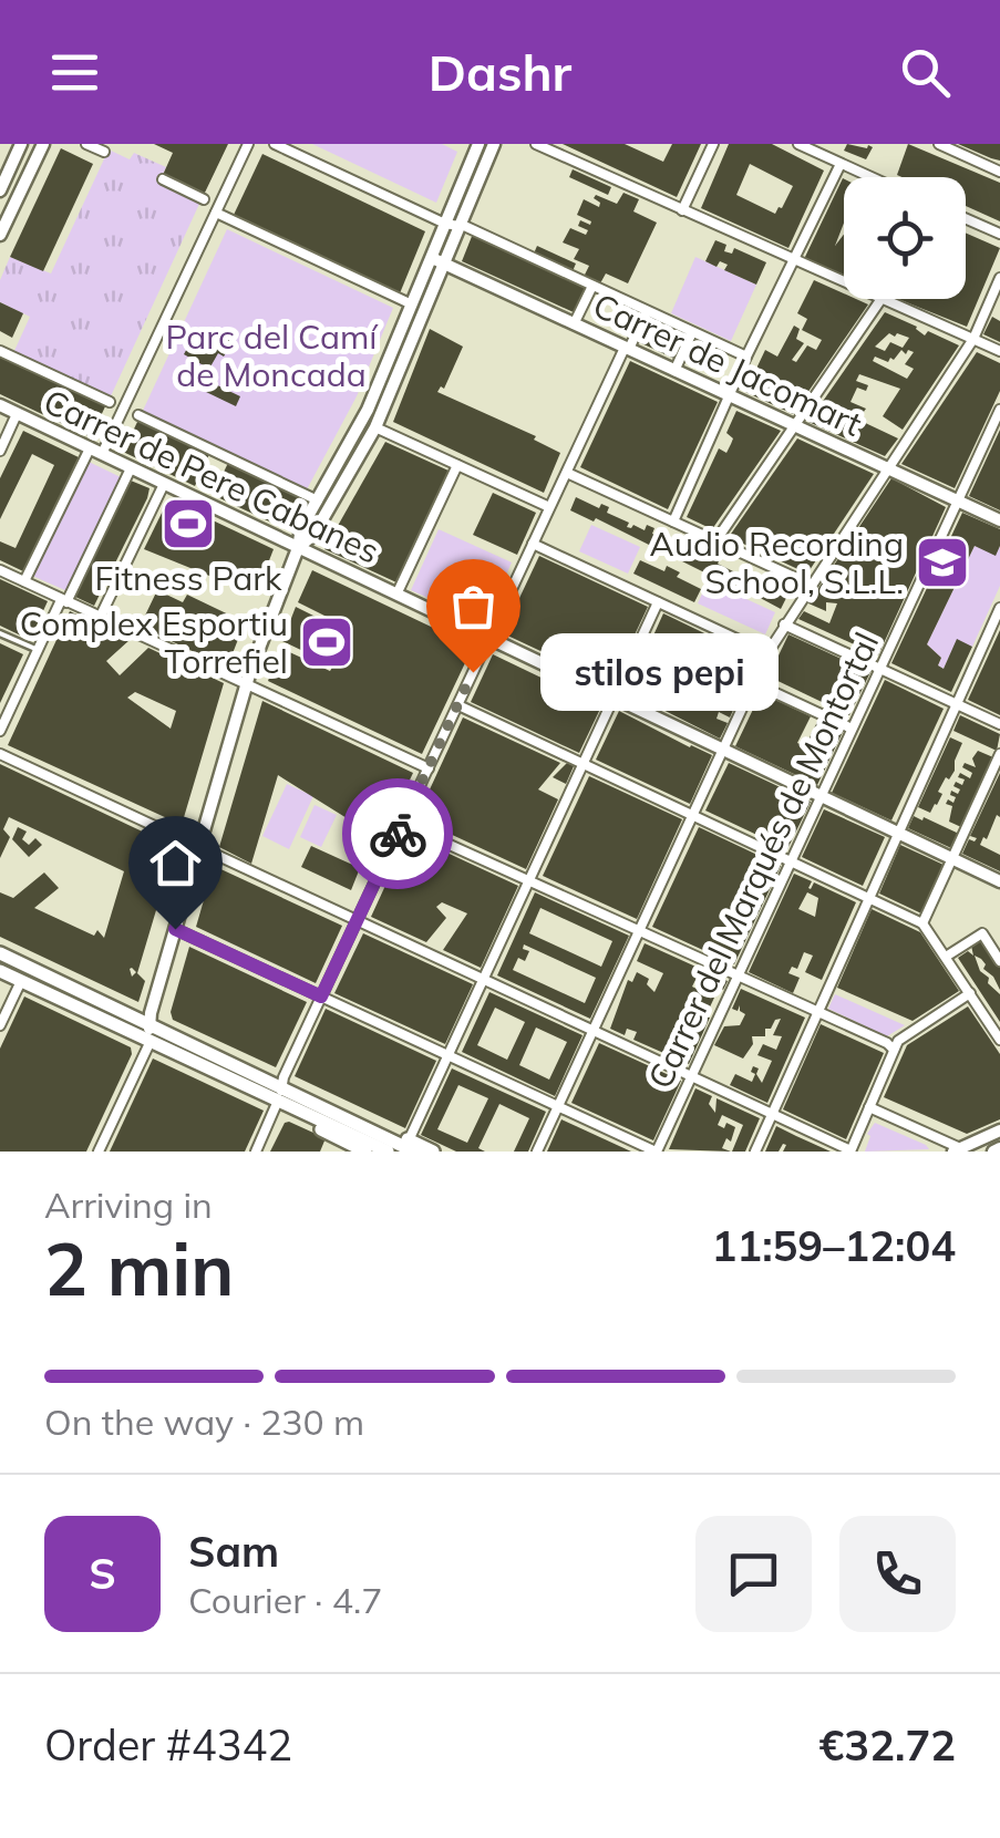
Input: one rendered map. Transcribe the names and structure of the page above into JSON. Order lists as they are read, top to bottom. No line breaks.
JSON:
{"streets":{"street":["Carrer de Jacomart","Carrer de Pere Cabanes","Carrer del Marqués de Montortal"]},"crossings":[["Carrer de Jacomart","Carrer del Marqués de Montortal"],["Carrer de Pere Cabanes","Carrer del Marqués de Montortal"]],"parks":["Parc del Camí de Moncada"],"places":{"sports":["Fitness Park","Complex Esportiu Torrefiel"],"school or university":["Audio Recording School, S.L.L."],"other":["stilos pepi"]},"page":{"header":"Dashr","bubble":"stilos pepi","heading":["2 min","Arriving in","11:59–12:04"],"panel":["Sam","Courier · 4.7","Order #4342","€32.72"],"bar":"On the way · 230 m","round":"S"}}
